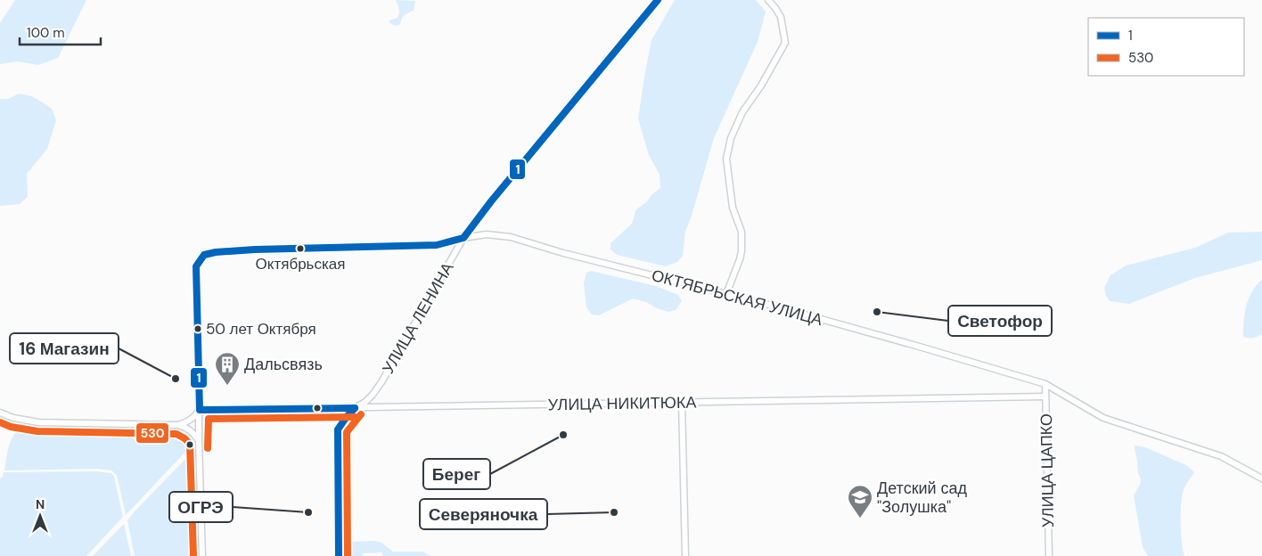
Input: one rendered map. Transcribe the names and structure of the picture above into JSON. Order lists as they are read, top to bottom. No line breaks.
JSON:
{"streets":{"street":["ОКТЯБРЬСКАЯ УЛИЦА","УЛИЦА ЛЕНИНА","УЛИЦА НИКИТЮКА","УЛИЦА ЦАПКО"]},"crossings":[["ОКТЯБРЬСКАЯ УЛИЦА","УЛИЦА ЛЕНИНА"],["ОКТЯБРЬСКАЯ УЛИЦА","УЛИЦА НИКИТЮКА"],["ОКТЯБРЬСКАЯ УЛИЦА","УЛИЦА ЦАПКО"],["УЛИЦА ЛЕНИНА","УЛИЦА НИКИТЮКА"],["УЛИЦА НИКИТЮКА","УЛИЦА ЦАПКО"]],"places":{"other":["Октябрьская","Светофор","50 лет Октября","16 Магазин","Берег","ОГРЭ","Северяночка"],"building":["Дальсвязь"],"school or university":["Детский сад \"Золушка\""]},"lines":["transit line 1","transit line 530"],"legend":["1","530"],"scale_bar":"100 m","north":"top"}
